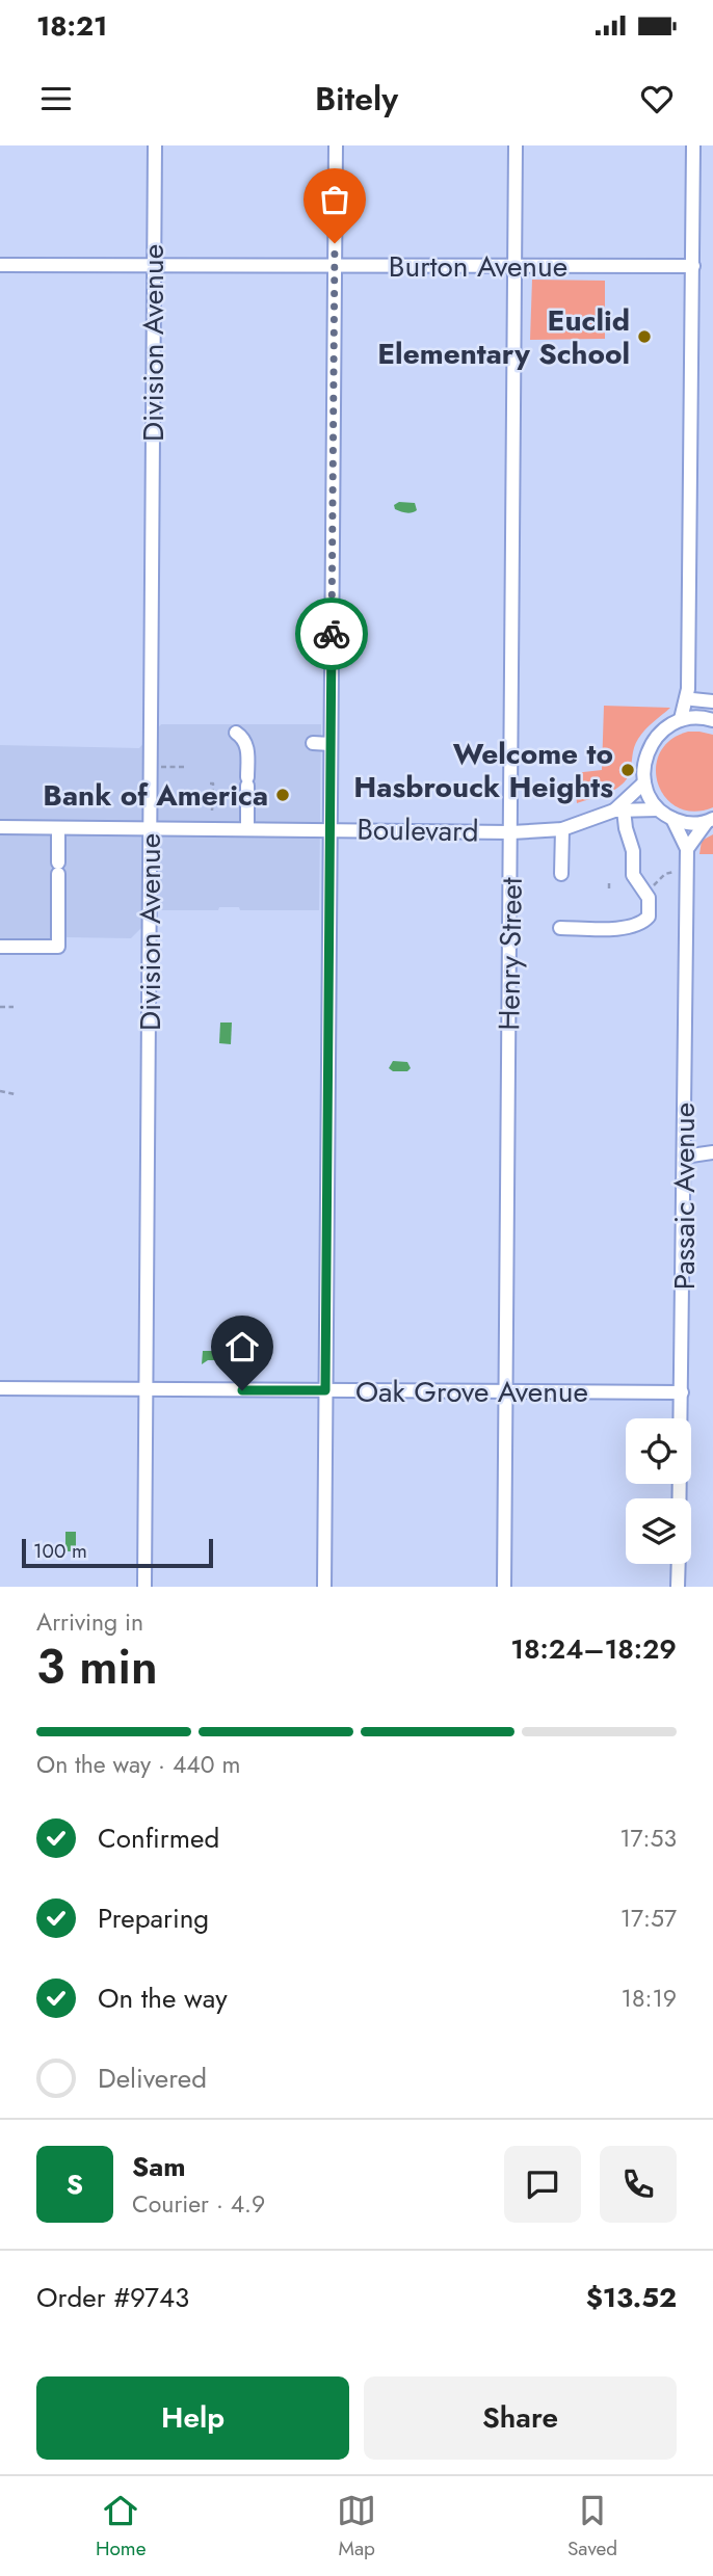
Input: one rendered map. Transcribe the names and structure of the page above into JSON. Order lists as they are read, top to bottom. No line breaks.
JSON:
{"streets":{"street":["Burton Avenue","Division Avenue","Boulevard","Henry Street","Passaic Avenue","Oak Grove Avenue"]},"crossings":[["Burton Avenue","Division Avenue"],["Burton Avenue","Henry Street"],["Division Avenue","Boulevard"],["Division Avenue","Oak Grove Avenue"],["Boulevard","Henry Street"],["Henry Street","Oak Grove Avenue"],["Passaic Avenue","Oak Grove Avenue"]],"places":["Euclid Elementary School","Welcome to Hasbrouck Heights","Bank of America"],"scale_bar":"100 m","page":{"status":"18:21","header":"Bitely","scale":"100 m","heading":["3 min","Arriving in","18:24–18:29"],"panel":["Sam","Courier · 4.9","Order #9743","$13.52"],"bar":"On the way · 440 m","list":[["Confirmed","17:53"],["Preparing","17:57"],["On the way","18:19"],"Delivered"],"round":"S","buttons":["Help","Share"],"tabs":["Home","Map","Saved"]}}
